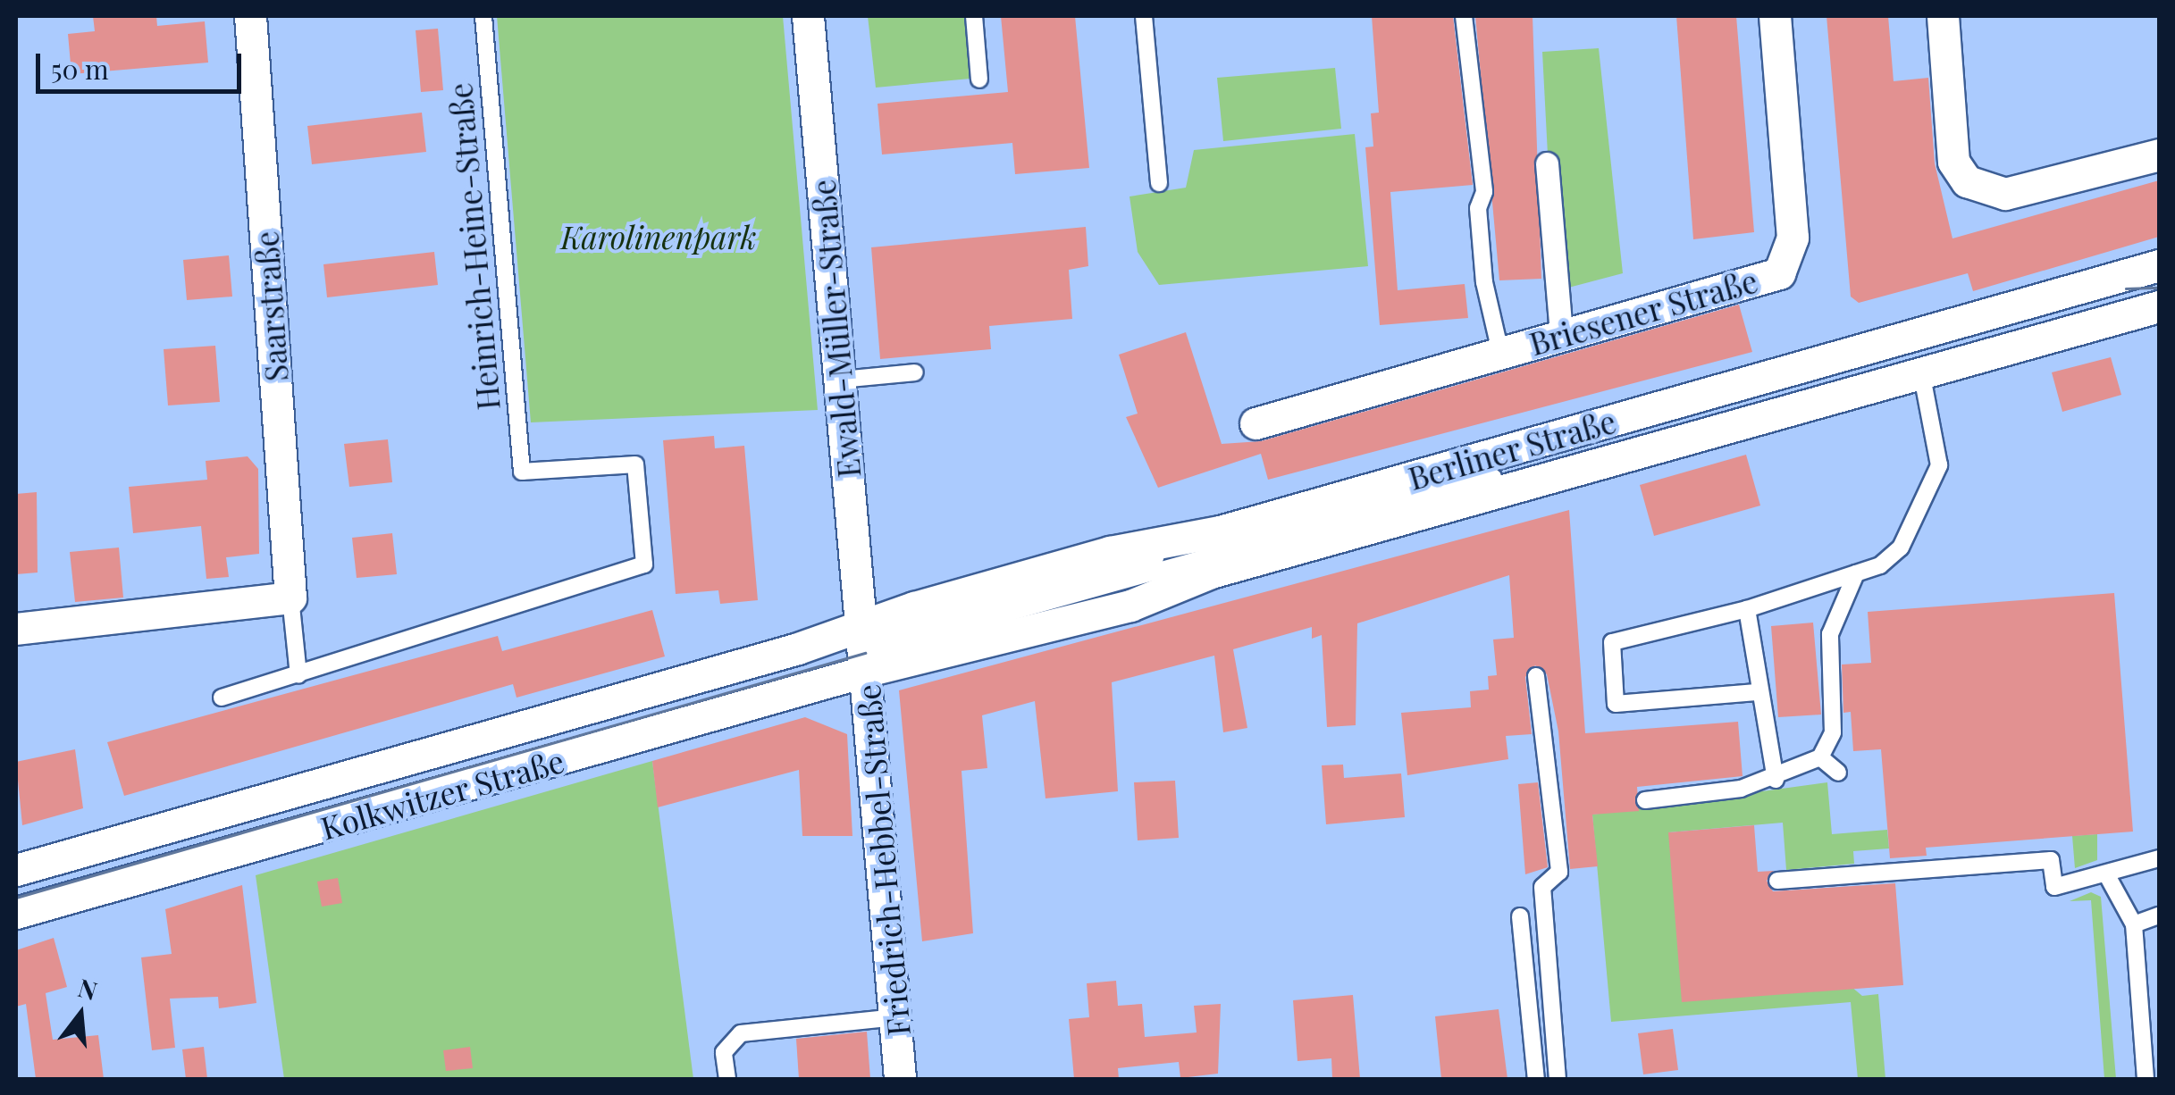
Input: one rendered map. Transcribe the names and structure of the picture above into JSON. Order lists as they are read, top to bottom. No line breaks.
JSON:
{"streets":{"street":["Saarstraße","Briesener Straße","Ewald-Müller-Straße","Berliner Straße","Kolkwitzer Straße","Friedrich-Hebbel-Straße"],"lane":["Heinrich-Heine-Straße"]},"crossings":[["Heinrich-Heine-Straße","Saarstraße"],["Ewald-Müller-Straße","Berliner Straße"],["Ewald-Müller-Straße","Kolkwitzer Straße"],["Ewald-Müller-Straße","Friedrich-Hebbel-Straße"],["Berliner Straße","Kolkwitzer Straße"],["Berliner Straße","Friedrich-Hebbel-Straße"],["Kolkwitzer Straße","Friedrich-Hebbel-Straße"]],"parks":["Karolinenpark"],"scale_bar":"50 m","north":"top"}
